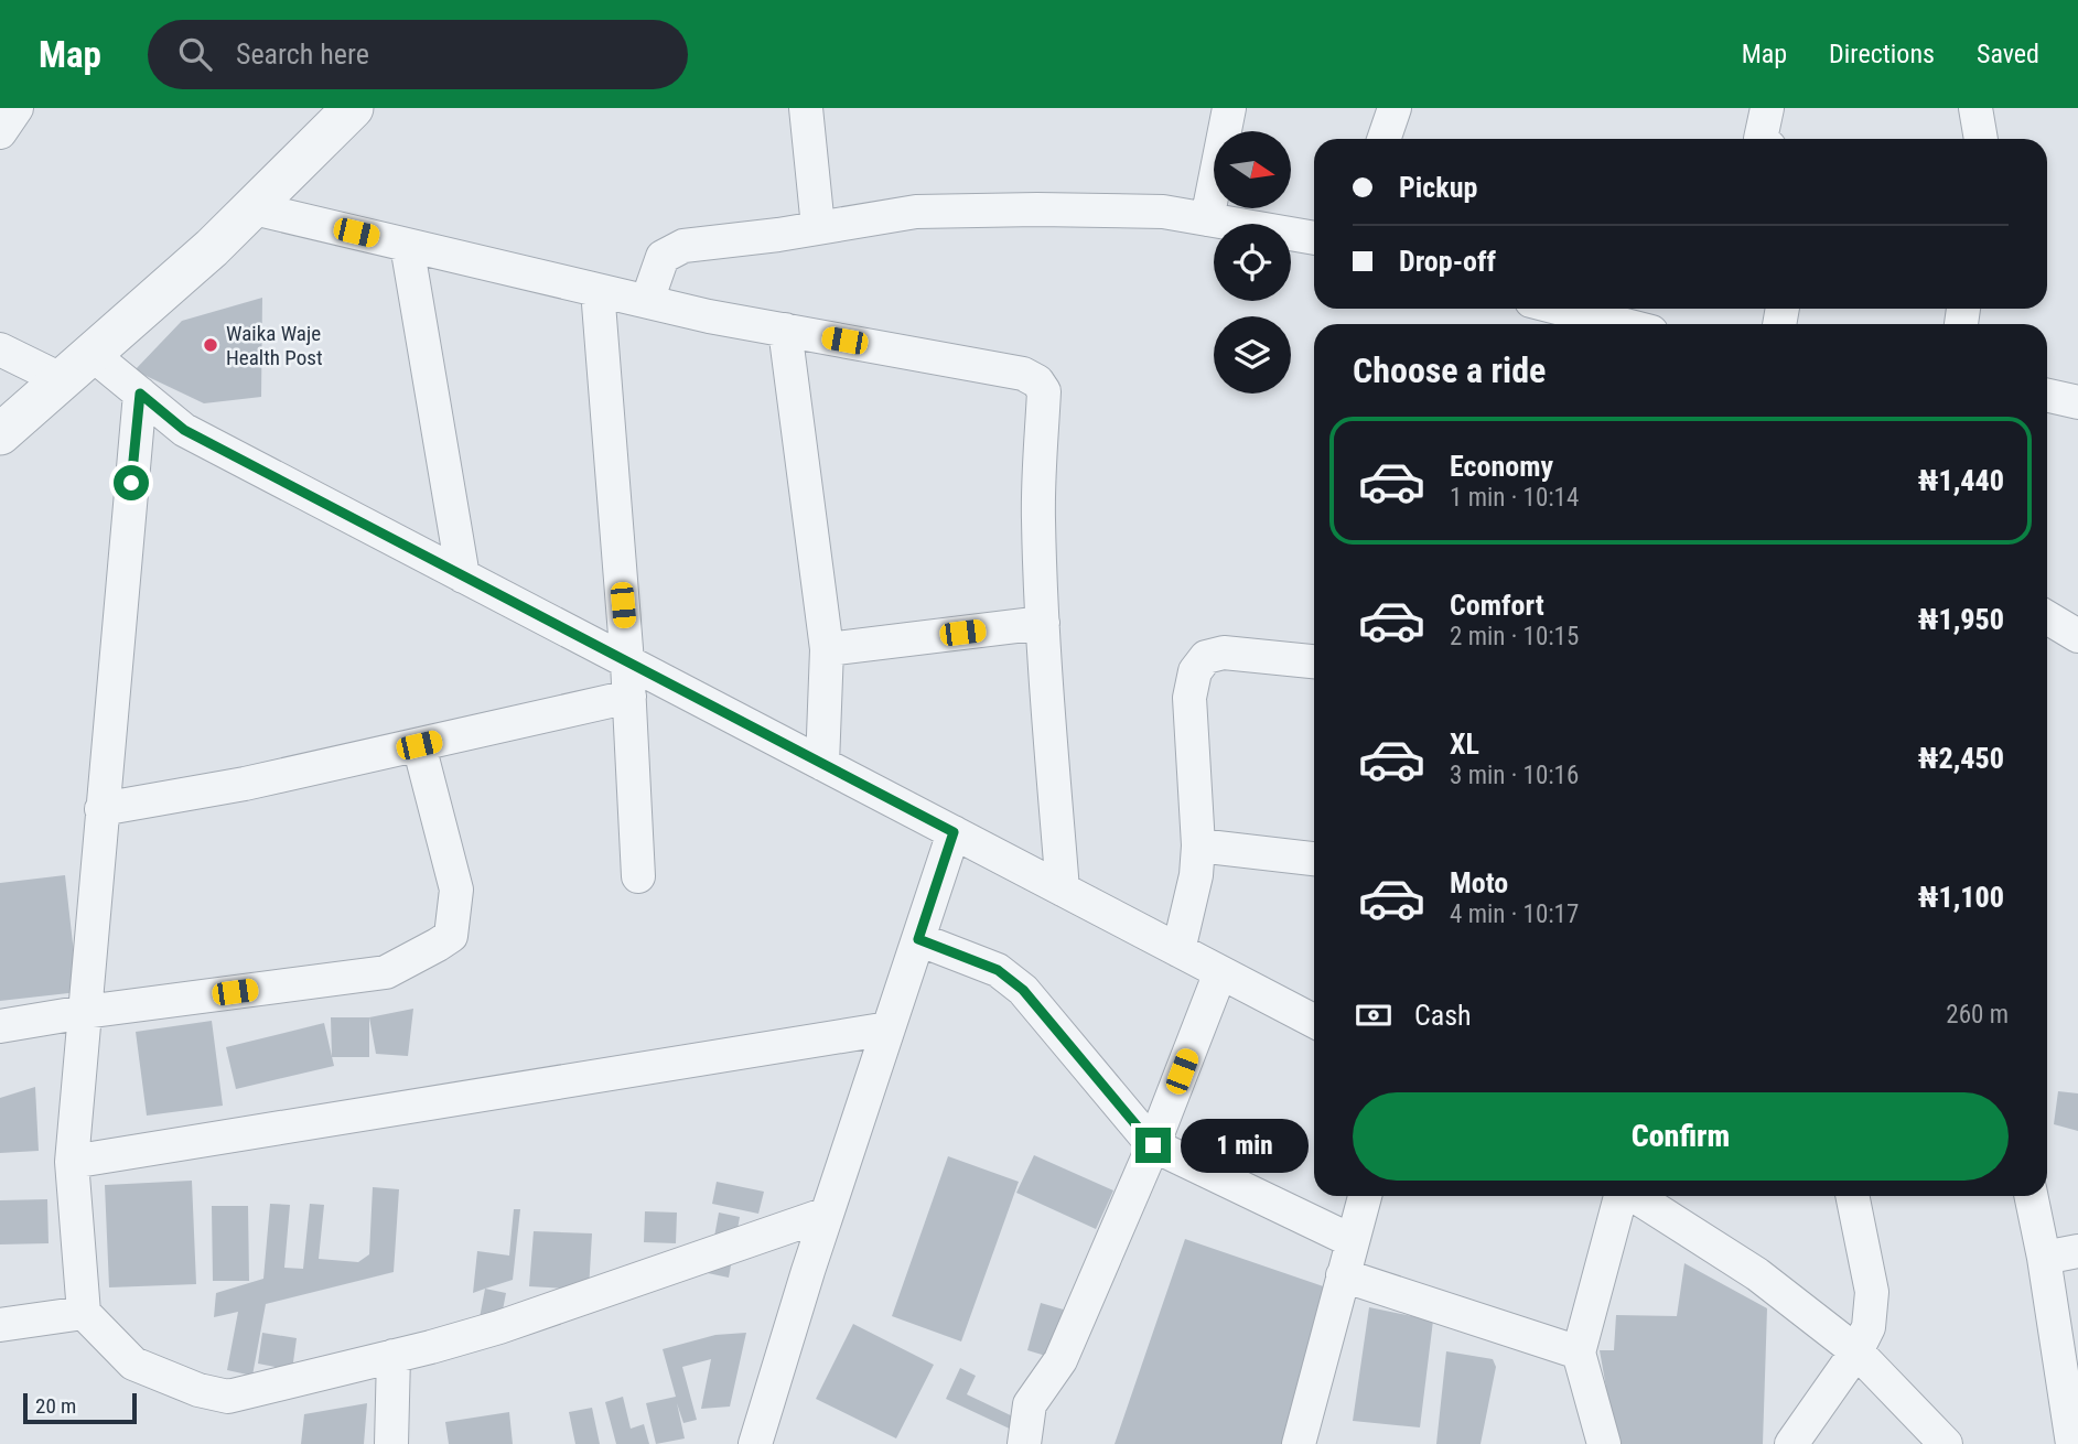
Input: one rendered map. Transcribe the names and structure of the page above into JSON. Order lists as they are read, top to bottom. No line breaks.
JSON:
{"places":["Waika Waje Health Post"],"scale_bar":"20 m","north":"right","page":{"header":"Map","search":"Search here","nav":["Map","Directions","Saved"],"banner":["Pickup","Drop-off"],"heading":"Choose a ride","list":[{"name":"Economy","note":"1 min · 10:14","value":"₦1,440"},{"name":"Comfort","note":"2 min · 10:15","value":"₦1,950"},{"name":"XL","note":"3 min · 10:16","value":"₦2,450"},{"name":"Moto","note":"4 min · 10:17","value":"₦1,100"}],"pay":["Cash","260 m"],"buttons":"Confirm","bubble":"1 min","scale":"20 m"}}
